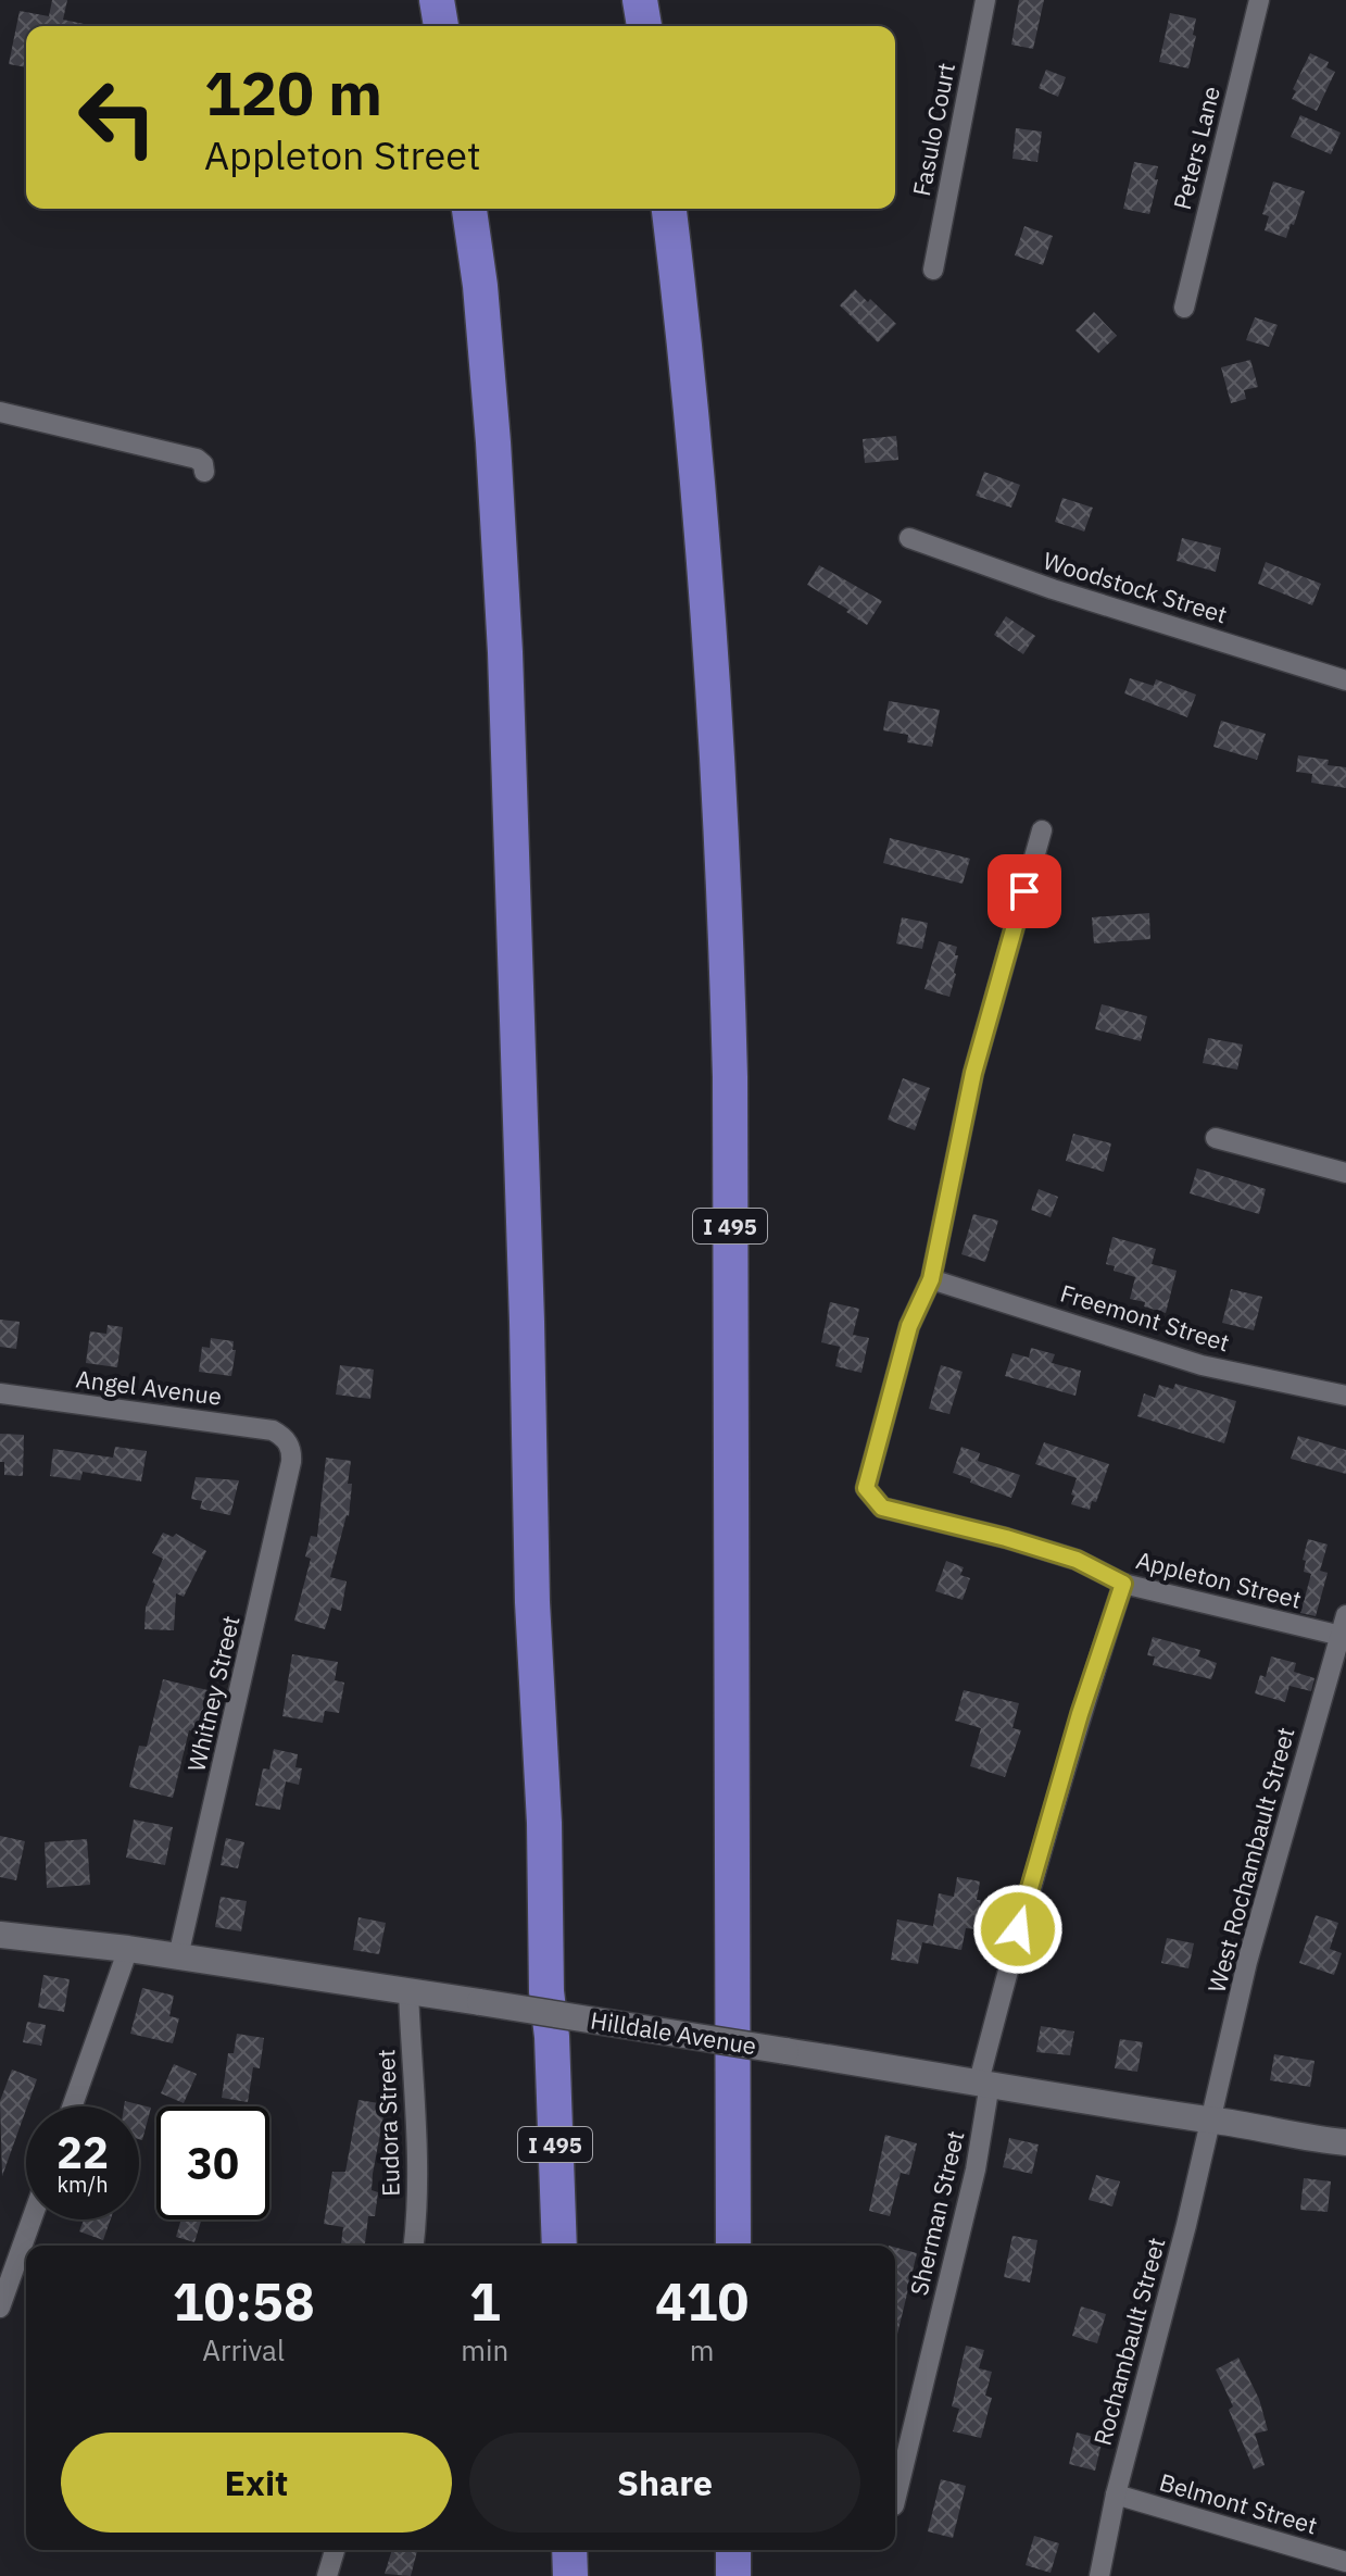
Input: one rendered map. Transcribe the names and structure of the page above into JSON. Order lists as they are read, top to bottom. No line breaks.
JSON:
{"streets":{"highway":["I 495"],"main road":["Hilldale Avenue"],"street":["Fasulo Court","Peters Lane","Woodstock Street","Freemont Street","Angel Avenue","Appleton Street","Whitney Street","West Rochambault Street","Eudora Street","Sherman Street","Rochambault Street","Belmont Street"]},"crossings":[["Freemont Street","Appleton Street"],["Angel Avenue","Whitney Street"],["Appleton Street","West Rochambault Street"],["Appleton Street","Sherman Street"],["Whitney Street","Hilldale Avenue"],["West Rochambault Street","Hilldale Avenue"],["West Rochambault Street","Rochambault Street"],["Hilldale Avenue","Eudora Street"],["Hilldale Avenue","Sherman Street"],["Hilldale Avenue","Rochambault Street"],["Rochambault Street","Belmont Street"]],"page":{"turn":["120 m","Appleton Street"],"speed":"22 km/h","limit":"30","eta":["10:58","Arrival","1","min","410","m"],"buttons":["Exit","Share"]}}
